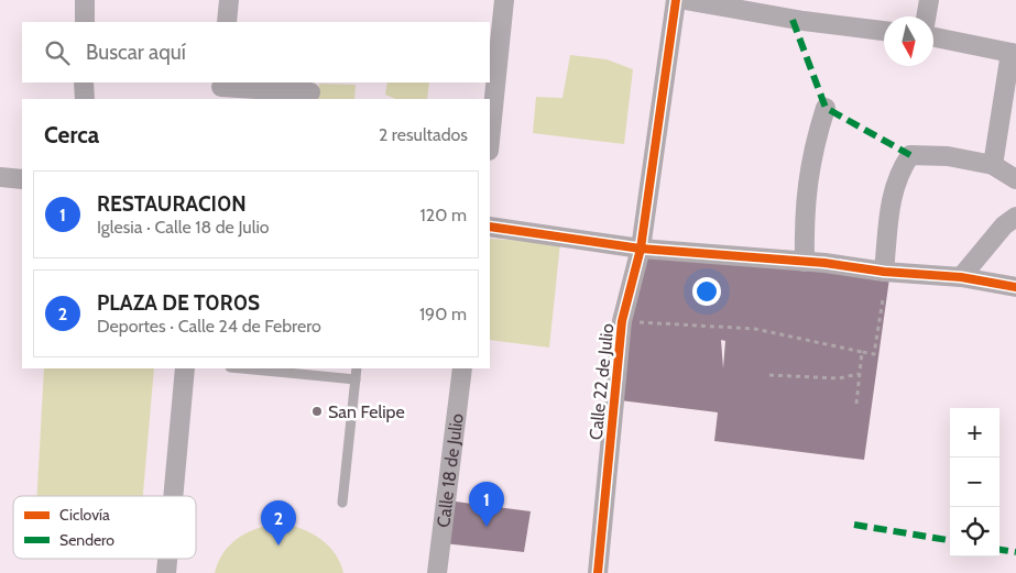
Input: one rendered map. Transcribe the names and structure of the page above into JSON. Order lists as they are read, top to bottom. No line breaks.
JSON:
{"streets":{"street":["Calle 22 de Julio","Calle 18 de Julio"]},"places":["San Felipe"],"legend":["Ciclovía","Sendero"],"north":"bottom","page":{"search":"Buscar aquí","heading":["Cerca","2 resultados"],"list":[{"mark":"1","name":"RESTAURACI0N","note":"Iglesia · Calle 18 de Julio","value":"120 m"},{"mark":"2","name":"PLAZA DE T0R0S","note":"Deportes · Calle 24 de Febrero","value":"190 m"}],"map_buttons":["+","−"],"pins":["1","2"]}}
